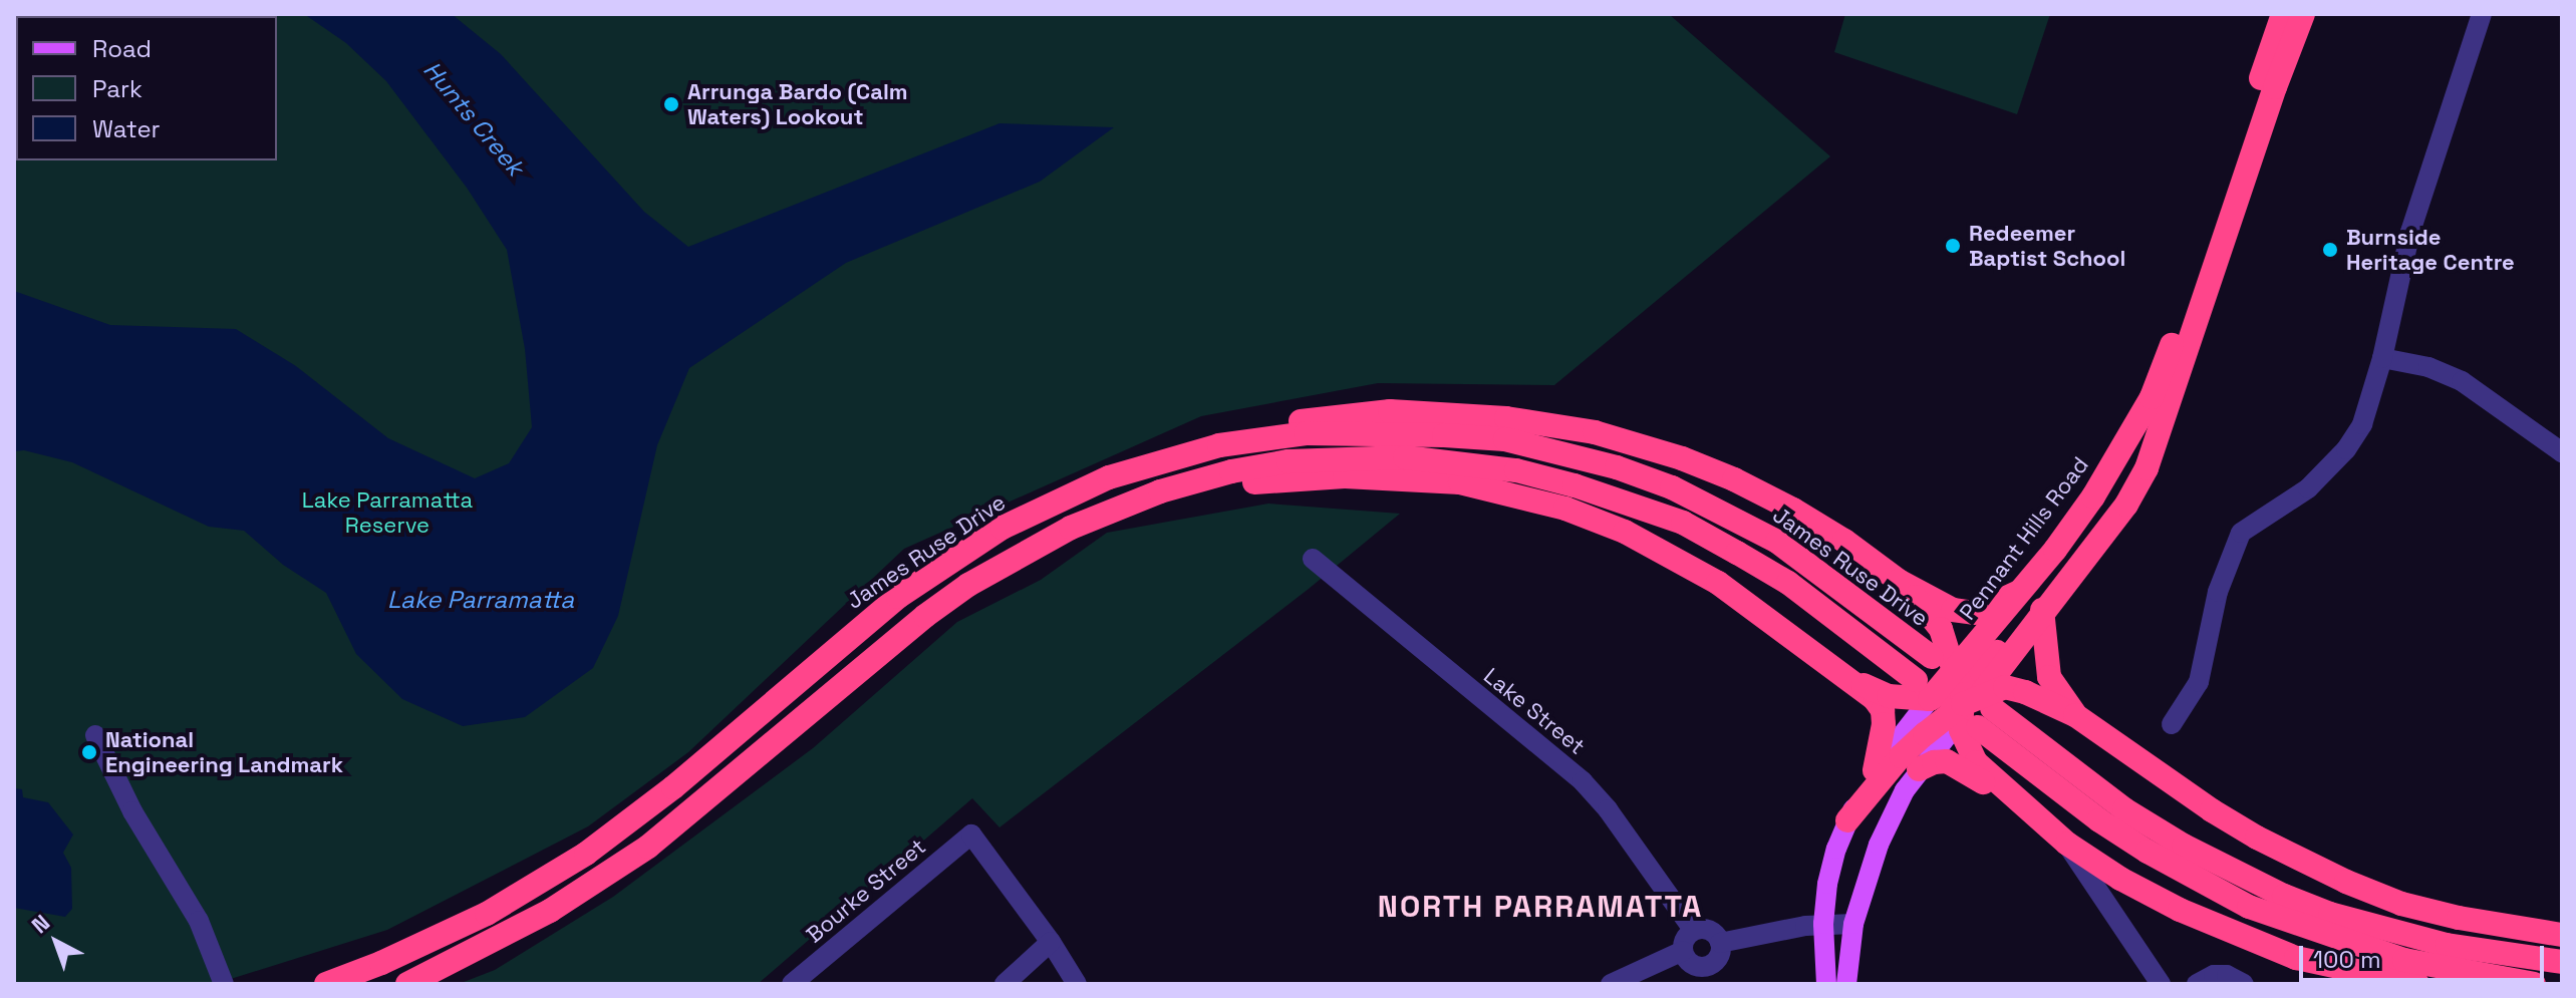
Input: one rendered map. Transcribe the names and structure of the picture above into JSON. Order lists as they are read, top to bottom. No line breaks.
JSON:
{"streets":{"highway":["Pennant Hills Road","James Ruse Drive"],"street":["Lake Street","Bourke Street"]},"districts":["NORTH PARRAMATTA"],"water":["Hunts Creek","Lake Parramatta"],"parks":["Lake Parramatta Reserve"],"places":["Arrunga Bardo (Calm Waters) Lookout","Redeemer Baptist School","Burnside Heritage Centre","National Engineering Landmark"],"legend":["Road","Park","Water"],"scale_bar":"100 m","north":"top left"}
